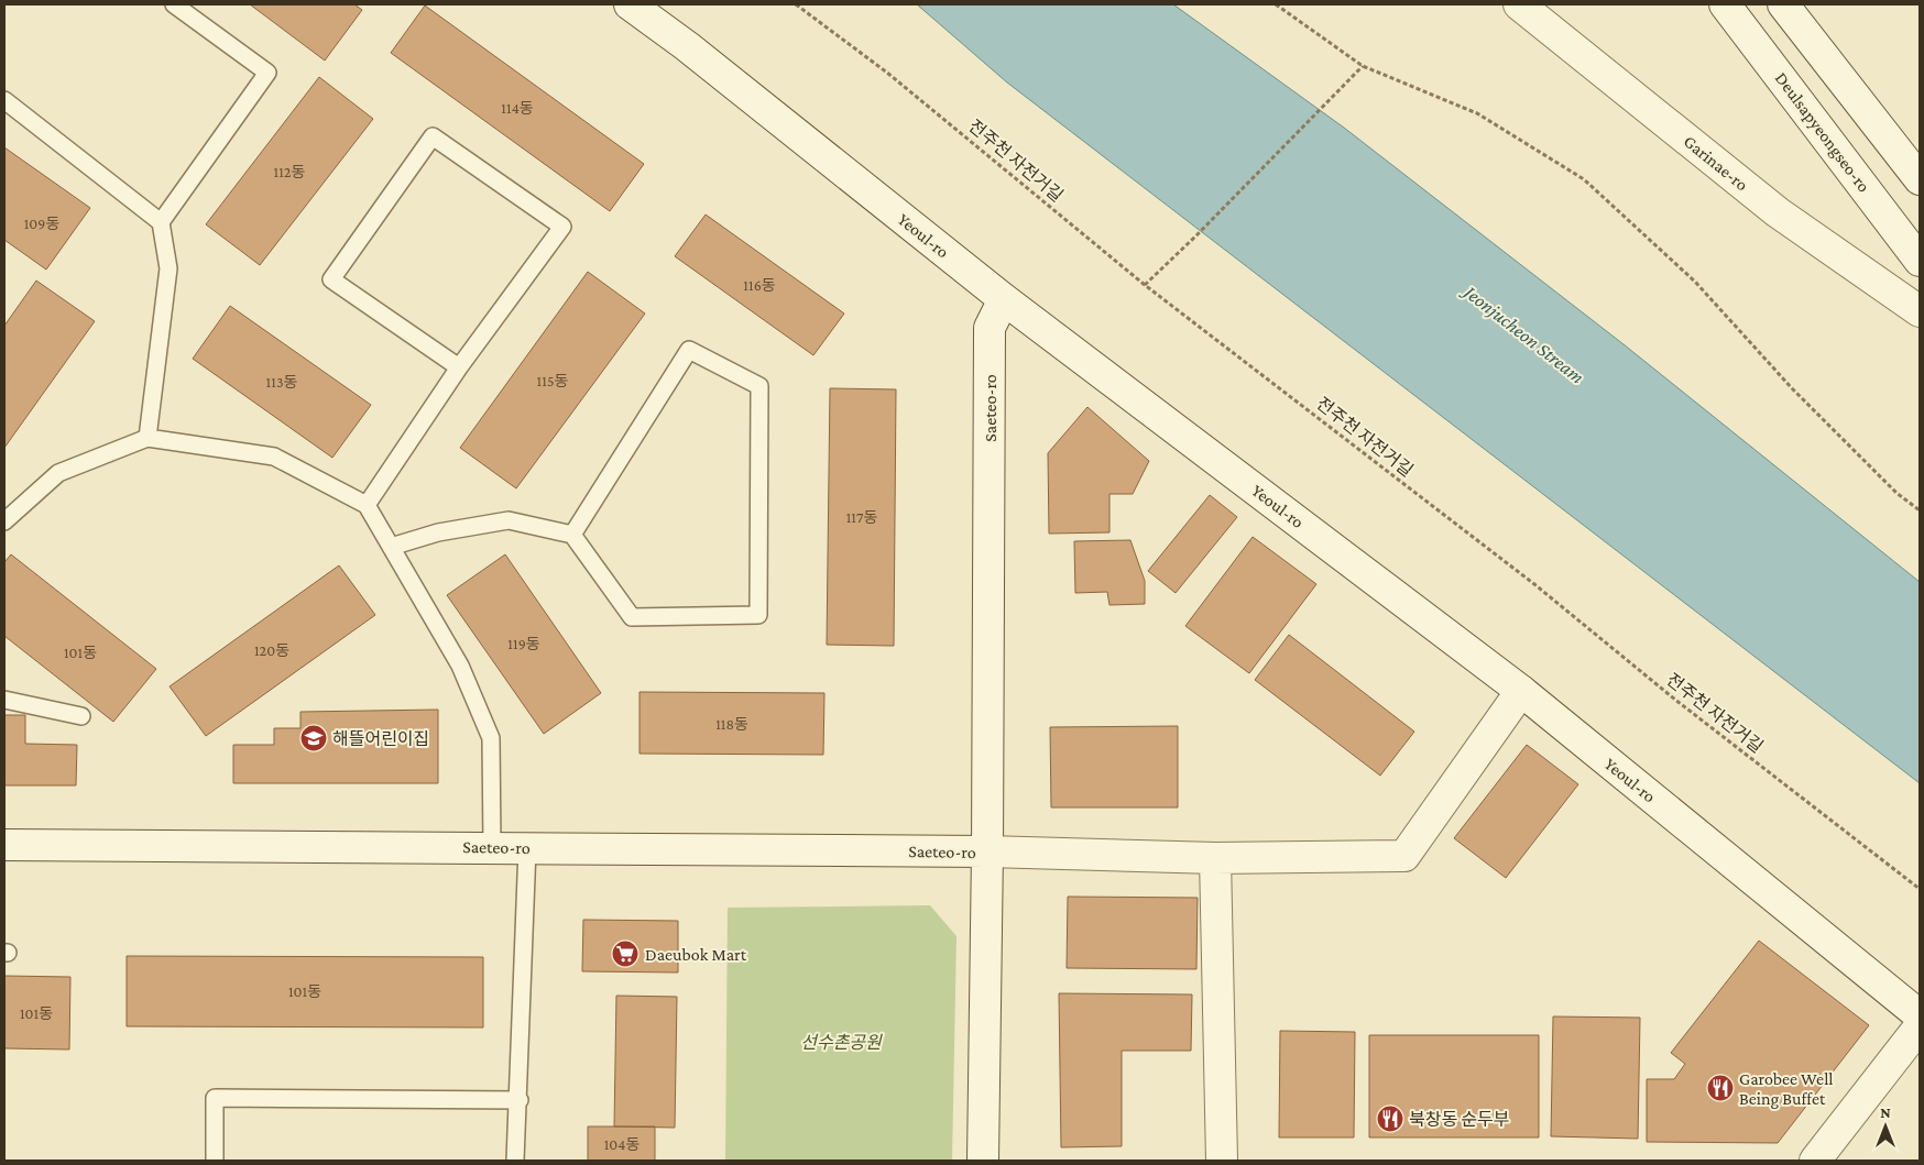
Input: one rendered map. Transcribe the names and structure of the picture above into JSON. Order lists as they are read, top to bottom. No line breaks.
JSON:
{"streets":{"street":["Deulsapyeongseo-ro","Garinae-ro","Yeoul-ro","Saeteo-ro"],"path":["전주천 자전거길"]},"crossings":[["Yeoul-ro","Saeteo-ro"]],"water":["Jeonjucheon Stream"],"parks":["선수촌공원"],"places":{"school or university":["해뜰어린이집"],"supermarket":["Daeubok Mart"],"restaurant":["Garobee Well Being Buffet","북창동 순두부"]},"house_numbers":["114동","112동","109동","116동","115동","113동","117동","119동","120동","101동","118동","101동","101동","104동"],"north":"top"}
